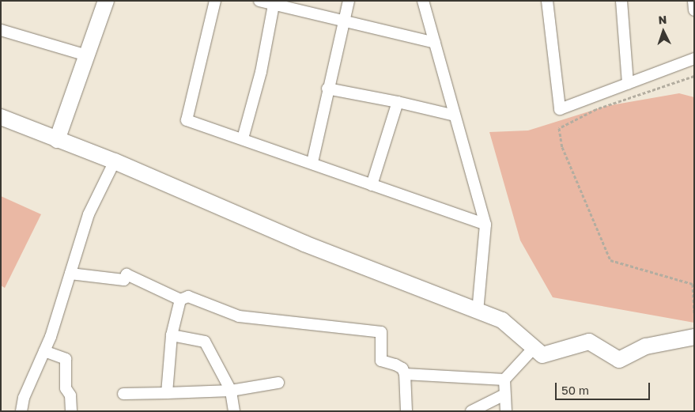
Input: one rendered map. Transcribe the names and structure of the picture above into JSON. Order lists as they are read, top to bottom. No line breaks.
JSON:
{"scale_bar":"50 m","north":"top"}
